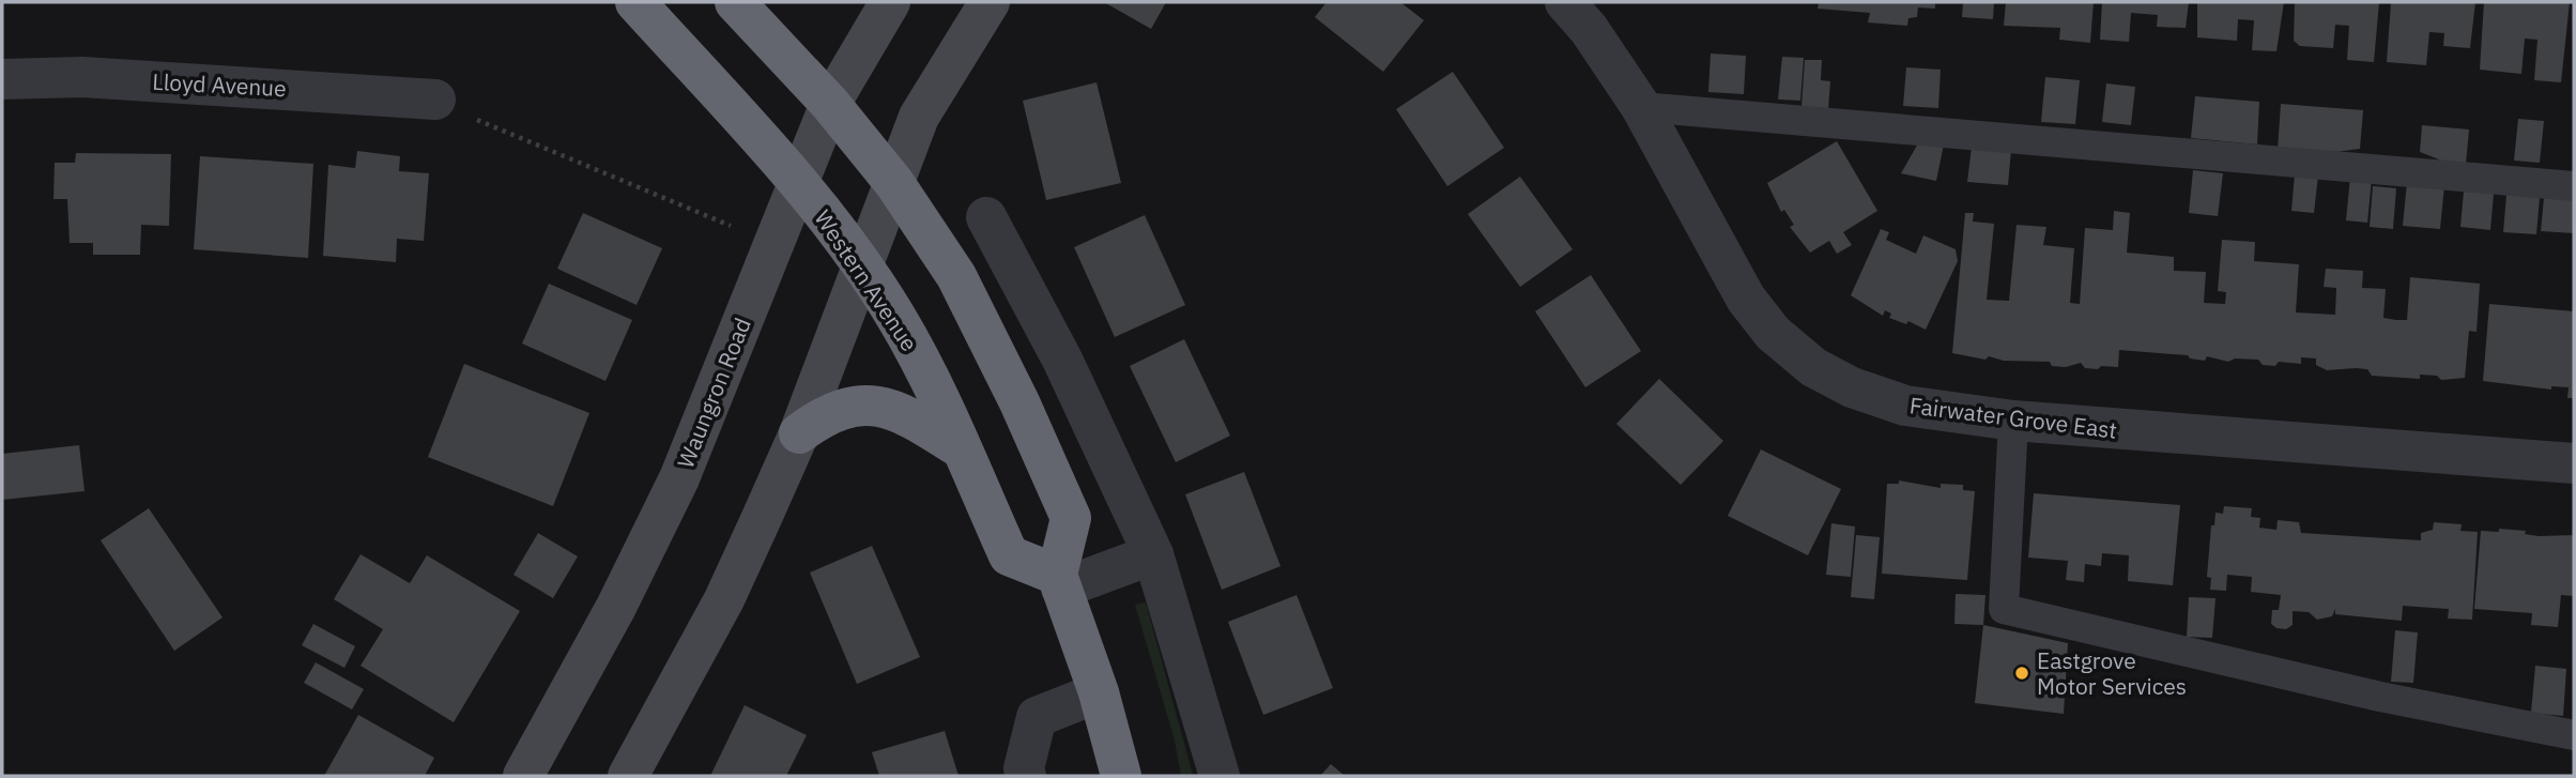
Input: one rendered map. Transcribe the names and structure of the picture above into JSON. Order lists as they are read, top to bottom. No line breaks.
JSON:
{"streets":{"highway":["Western Avenue"],"main road":["Waungron Road"],"street":["Lloyd Avenue","Fairwater Grove East"]},"crossings":[["Western Avenue","Waungron Road"]],"places":["Eastgrove Motor Services"]}
